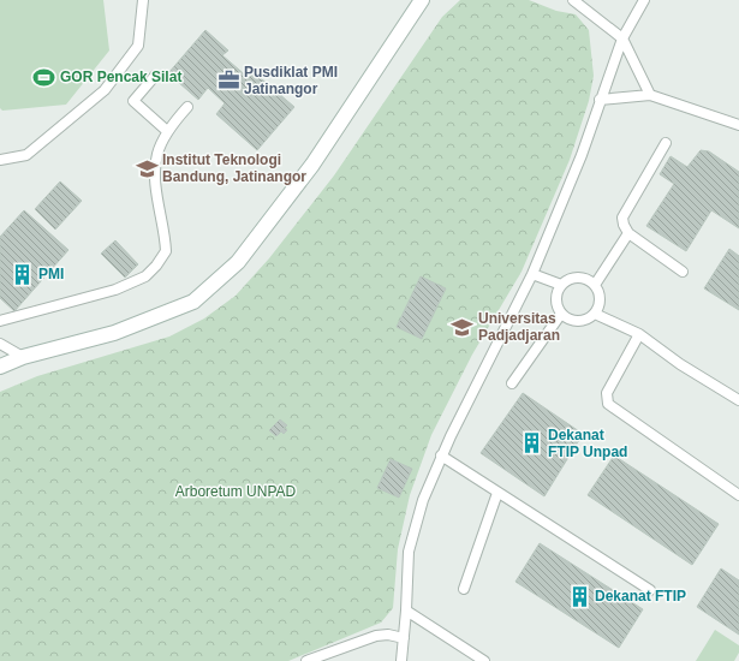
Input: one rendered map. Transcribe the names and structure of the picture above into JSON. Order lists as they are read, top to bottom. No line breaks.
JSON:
{"parks":["Arboretum UNPAD"],"places":{"sports":["GOR Pencak Silat"],"office":["Pusdiklat PMI Jatinangor"],"school or university":["Institut Teknologi Bandung, Jatinangor","Universitas Padjadjaran"],"building":["PMI","Dekanat FTIP Unpad","Dekanat FTIP"]}}
